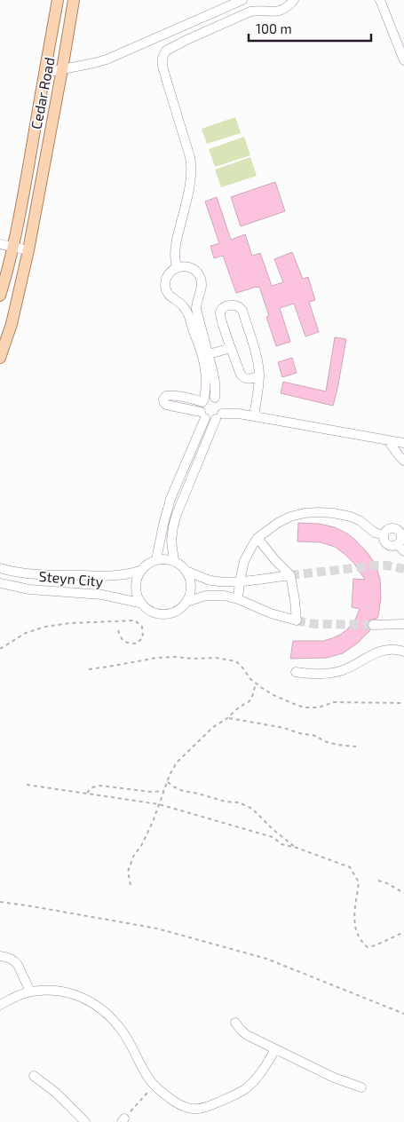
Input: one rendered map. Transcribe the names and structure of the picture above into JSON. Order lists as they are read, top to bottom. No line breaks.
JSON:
{"streets":{"main road":["Cedar Road"],"street":["Steyn City"]},"scale_bar":"100 m"}
